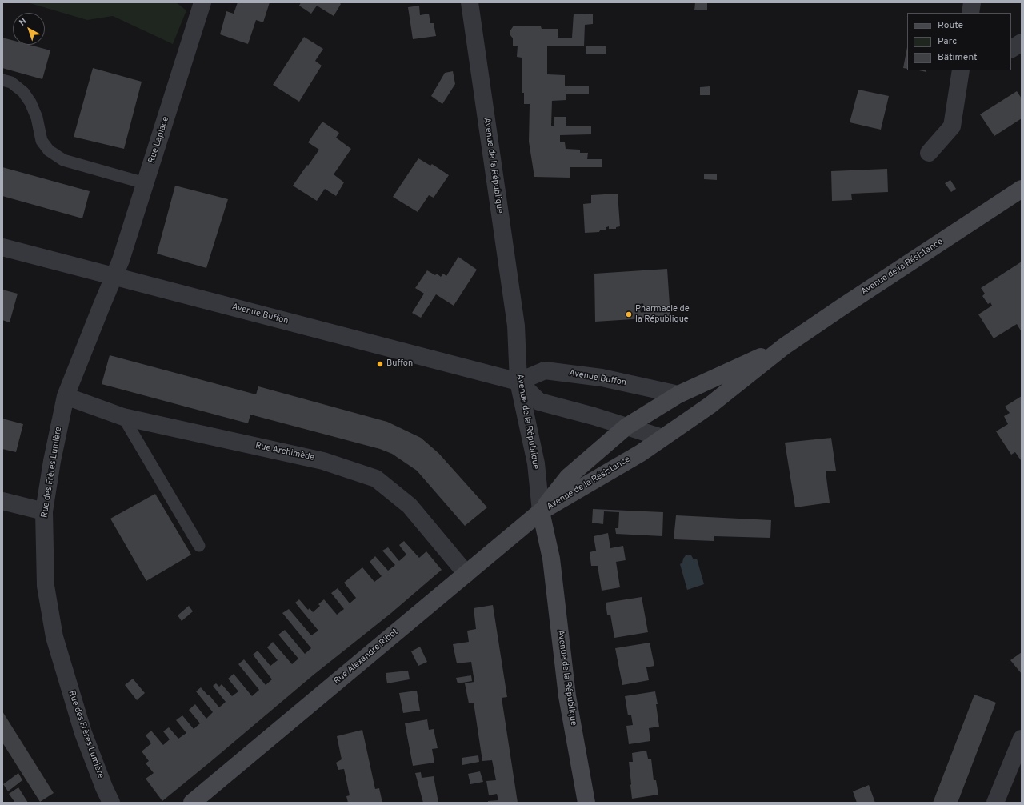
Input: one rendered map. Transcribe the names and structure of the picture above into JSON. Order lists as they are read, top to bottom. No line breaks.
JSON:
{"streets":{"main road":["Avenue de la République","Avenue de la Résistance","Rue Alexandre Ribot"],"street":["Rue Laplace","Avenue Buffon","Rue Archimède","Rue des Frères Lumière"]},"crossings":[["Rue Laplace","Avenue Buffon"],["Rue Laplace","Rue des Frères Lumière"],["Avenue de la République","Avenue de la Résistance"],["Avenue de la République","Avenue Buffon"],["Avenue de la République","Rue Alexandre Ribot"],["Avenue de la Résistance","Avenue Buffon"],["Avenue de la Résistance","Rue Alexandre Ribot"],["Avenue Buffon","Rue des Frères Lumière"],["Rue Archimède","Rue des Frères Lumière"],["Rue Archimède","Rue Alexandre Ribot"]],"places":["Pharmacie de la République","Buffon"],"legend":["Route","Parc","Bâtiment"],"north":"top left"}
